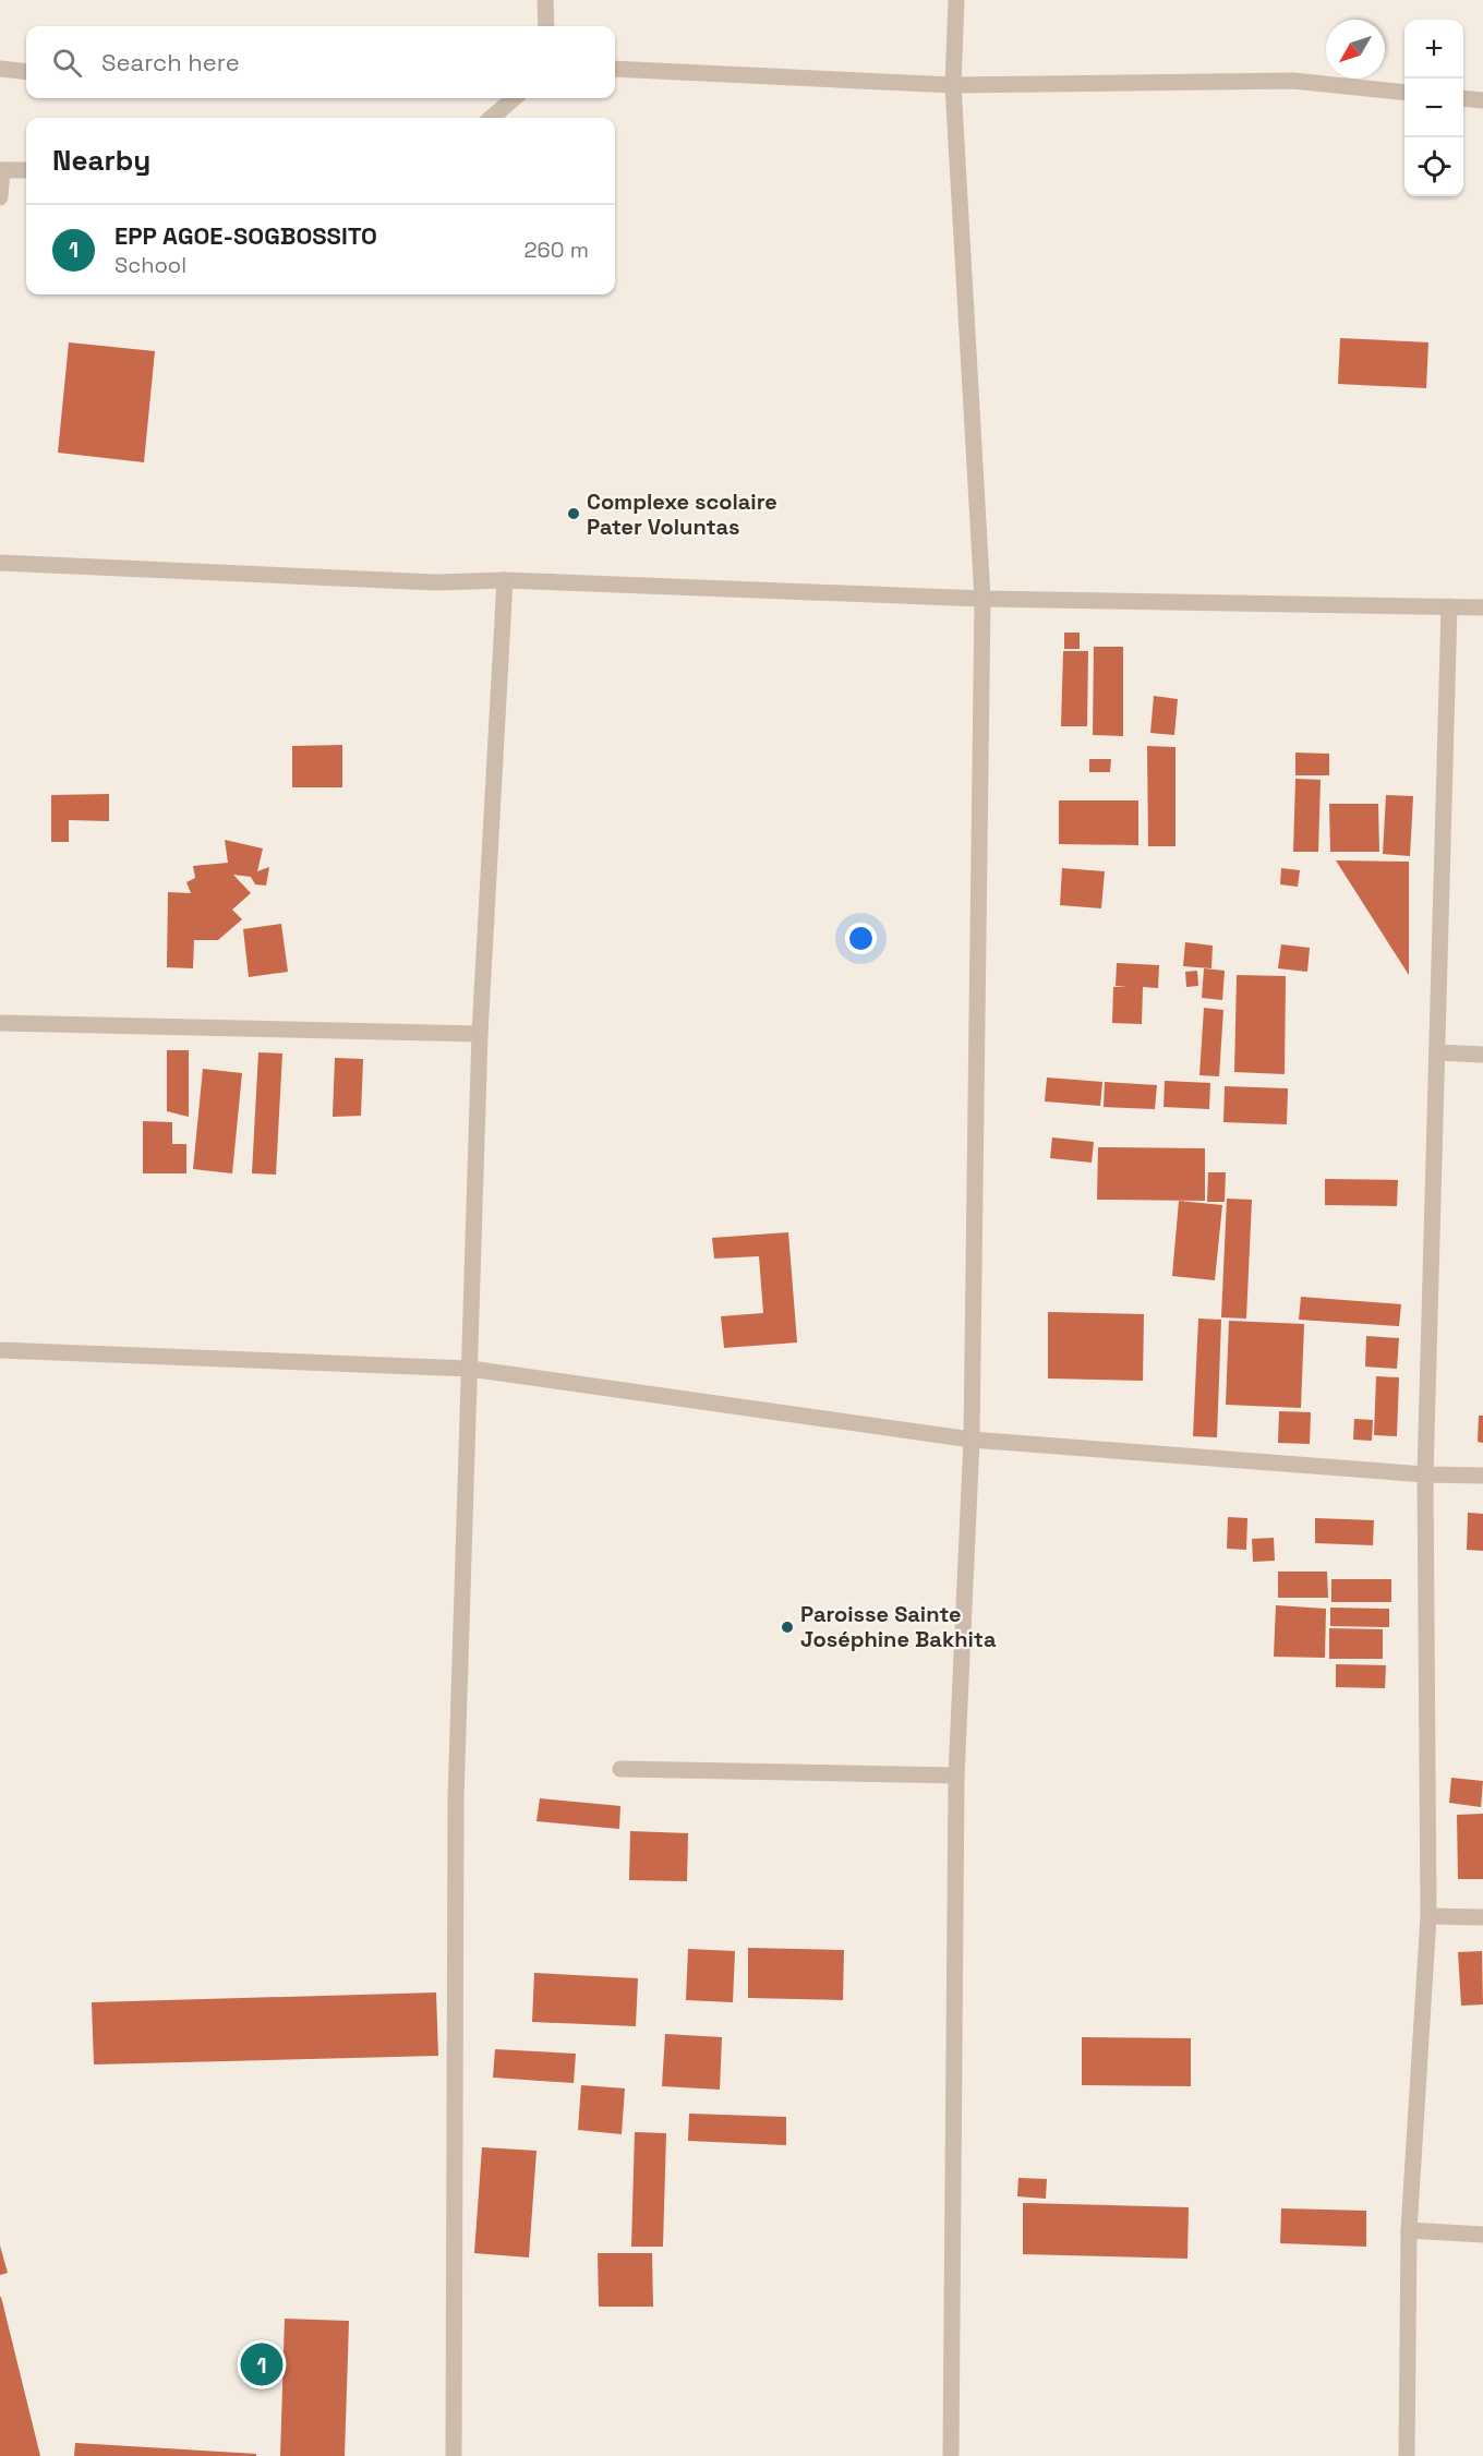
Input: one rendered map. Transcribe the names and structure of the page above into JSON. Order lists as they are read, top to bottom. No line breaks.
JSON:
{"places":["Complexe scolaire Pater Voluntas","Paroisse Sainte Joséphine Bakhita"],"north":"bottom left","page":{"map_buttons":["+","−"],"search":"Search here","heading":"Nearby","list":[{"mark":"1","name":"EPP AGOE-SOGBOSSITO","note":"School","value":"260 m"}],"pins":"1"}}
